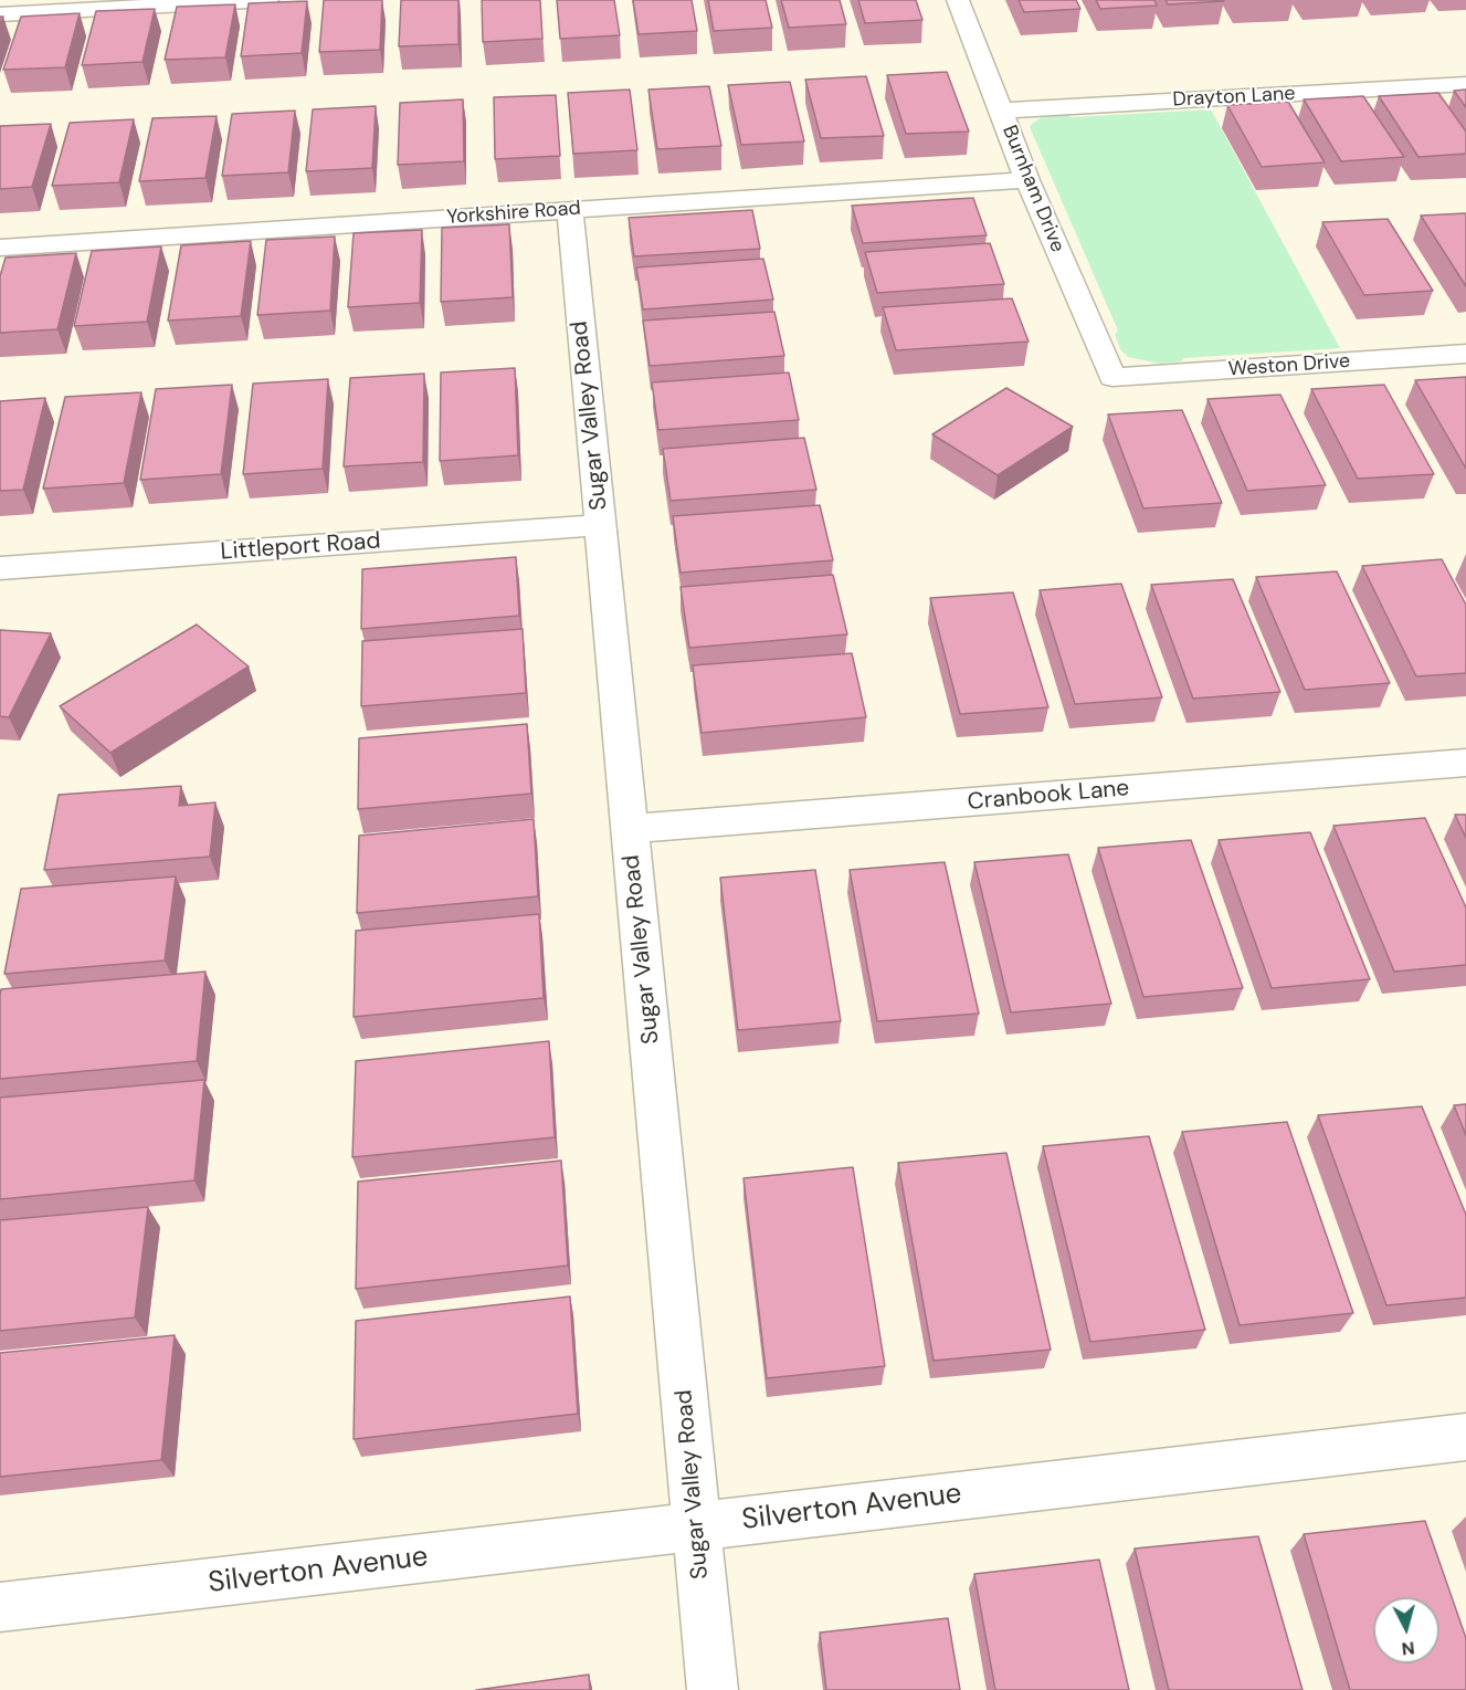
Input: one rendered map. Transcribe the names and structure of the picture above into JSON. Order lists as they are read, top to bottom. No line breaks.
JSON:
{"streets":{"street":["Drayton Lane","Burnham Drive","Yorkshire Road","Weston Drive","Sugar Valley Road","Littleport Road","Cranbook Lane","Silverton Avenue"]},"crossings":[["Drayton Lane","Burnham Drive"],["Burnham Drive","Yorkshire Road"],["Burnham Drive","Weston Drive"],["Yorkshire Road","Sugar Valley Road"],["Sugar Valley Road","Littleport Road"],["Sugar Valley Road","Cranbook Lane"],["Sugar Valley Road","Silverton Avenue"]],"north":"bottom"}
